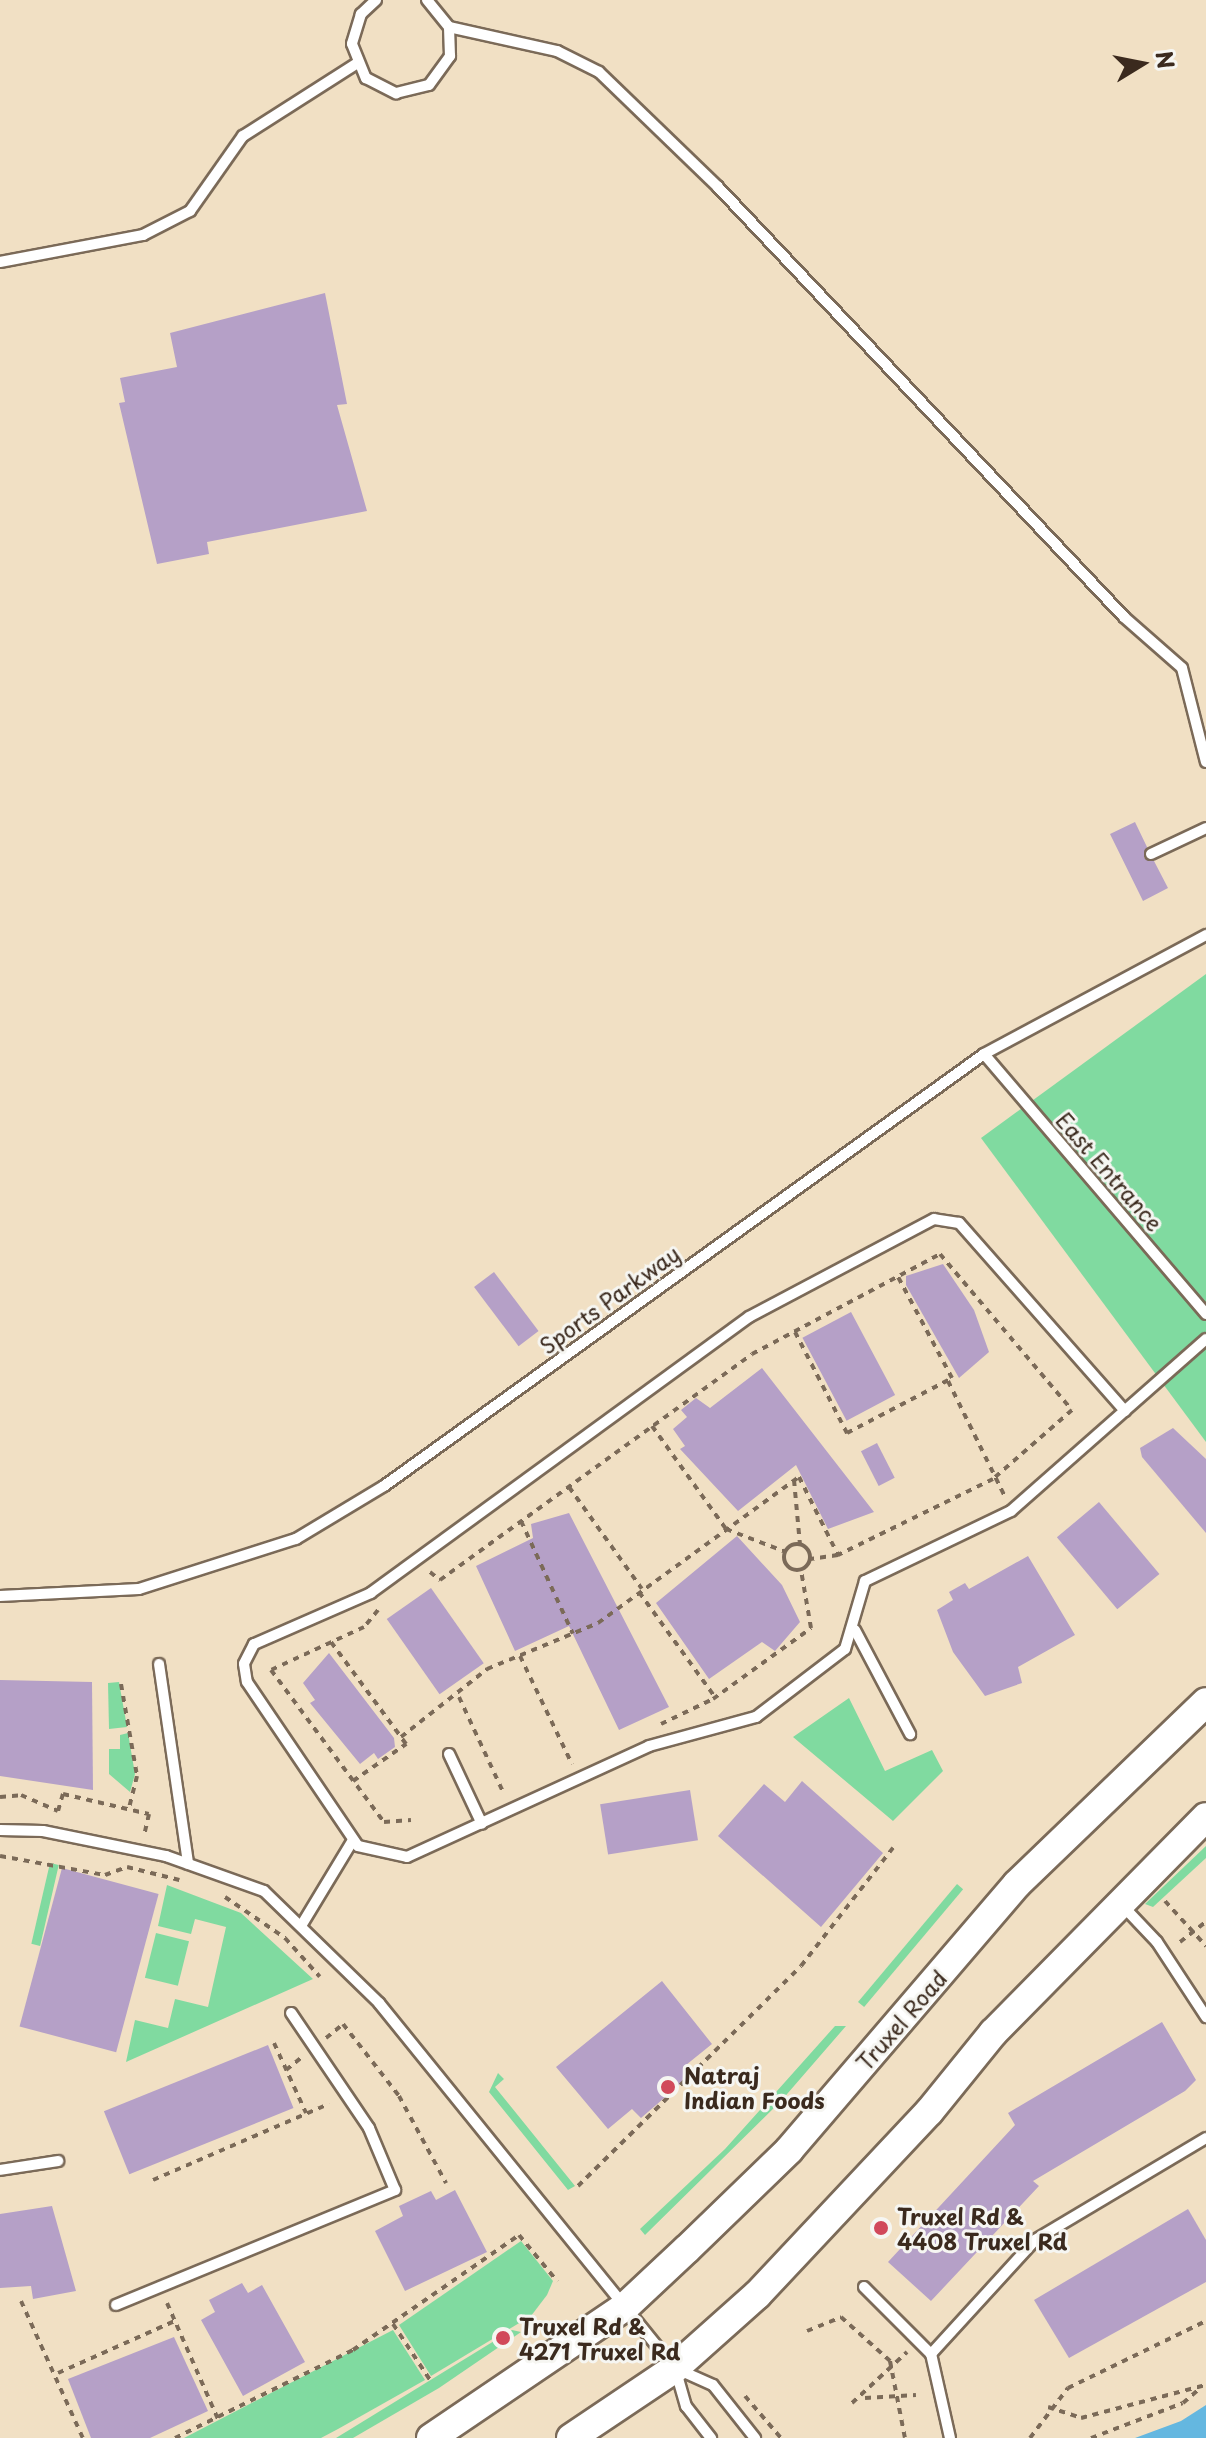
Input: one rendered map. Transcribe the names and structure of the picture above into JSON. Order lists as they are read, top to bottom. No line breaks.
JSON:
{"streets":{"main road":["Truxel Road"],"lane":["East Entrance","Sports Parkway"]},"crossings":[["East Entrance","Sports Parkway"]],"places":["Natraj Indian Foods","Truxel Rd & 4408 Truxel Rd","Truxel Rd & 4271 Truxel Rd"],"north":"right"}
